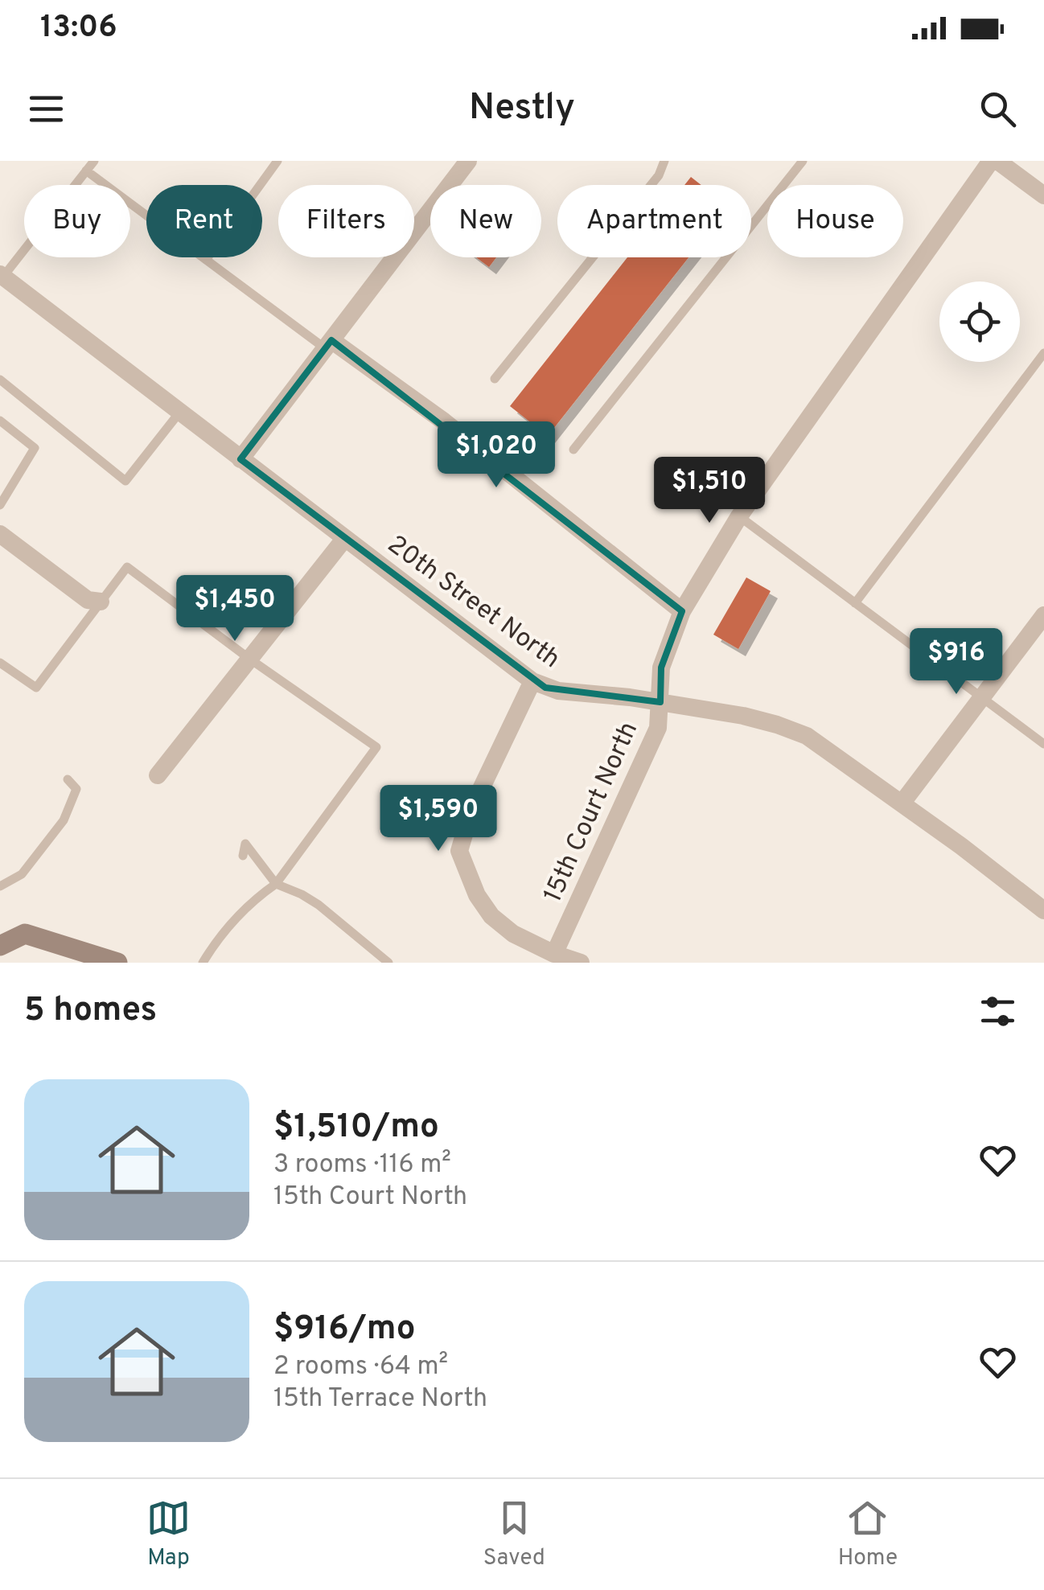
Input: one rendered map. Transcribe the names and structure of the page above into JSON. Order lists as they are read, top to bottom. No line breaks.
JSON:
{"streets":{"street":["20th Street North","15th Court North"]},"crossings":[["20th Street North","15th Court North"]],"page":{"status":"13:06","header":"Nestly","chip":["Buy","Rent","Filters","New","Apartment","House"],"price":["$1,020","$1,510","$1,450","$916","$1,590"],"heading":"5 homes","list":[{"name":"$1,510/mo","note":"3 rooms · 116 m² · 15th Court North"},{"name":"$916/mo","note":"2 rooms · 64 m² · 15th Terrace North"}],"tabs":["Map","Saved","Home"]}}
